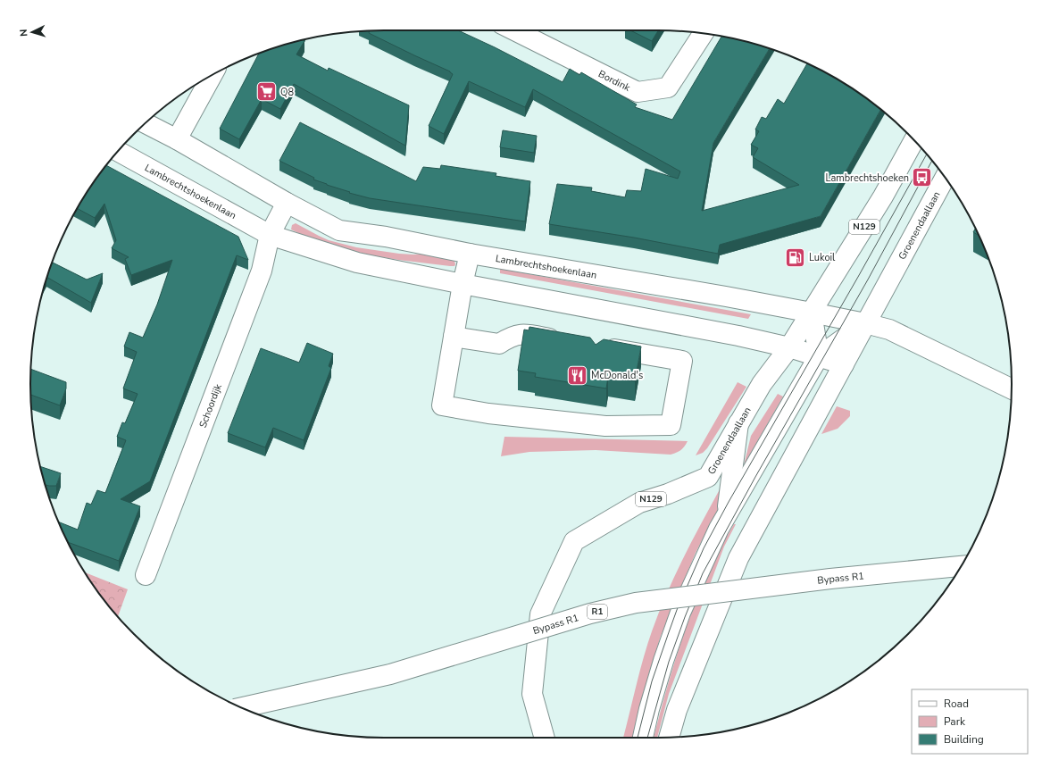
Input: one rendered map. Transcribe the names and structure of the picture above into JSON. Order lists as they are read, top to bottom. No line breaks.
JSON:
{"streets":{"main road":["Bordink","Lambrechtshoekenlaan","Groenendaallaan","N129","Schoordijk","Bypass R1","R1"]},"crossings":[["Lambrechtshoekenlaan","Groenendaallaan"],["Lambrechtshoekenlaan","Schoordijk"]],"places":{"supermarket":["Q8"],"bus stop":["Lambrechtshoeken"],"fuel station":["Lukoil"],"restaurant":["McDonald's"]},"legend":["Road","Park","Building"],"north":"left"}
